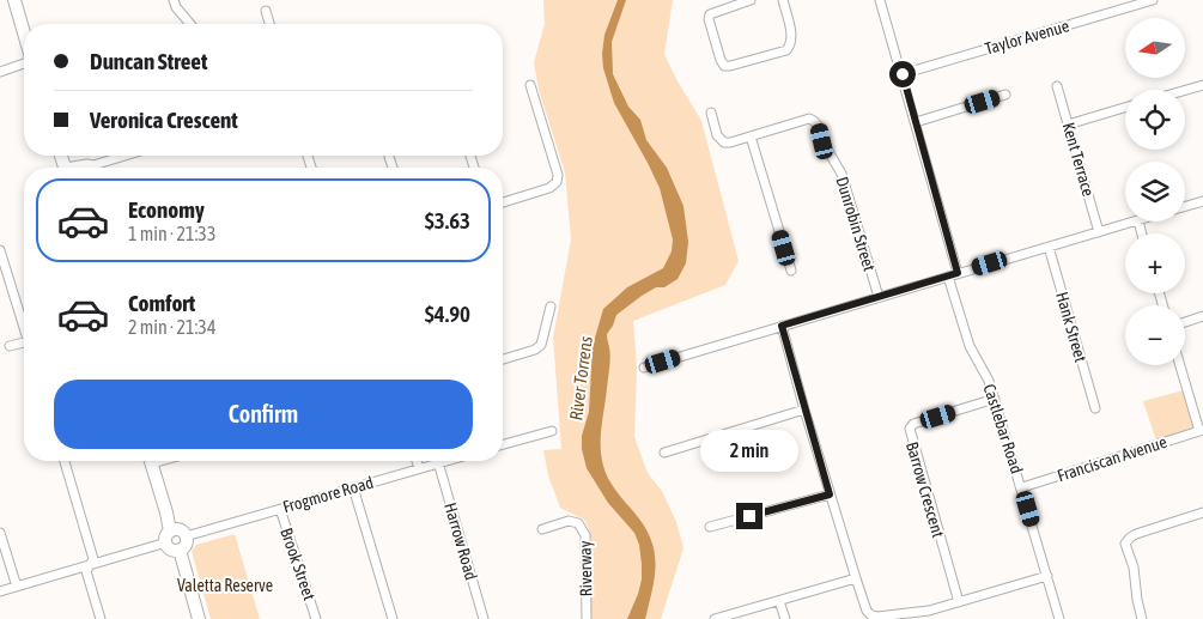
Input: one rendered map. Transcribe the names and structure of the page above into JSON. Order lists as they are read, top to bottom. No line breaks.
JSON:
{"streets":{"street":["Taylor Avenue","Kent Terrace","Dunrobin Street","Hank Street","Castlebar Road","Franciscan Avenue","Barrow Crescent","Frogmore Road","Harrow Road","Brook Street","Riverway"]},"crossings":[["Castlebar Road","Franciscan Avenue"],["Castlebar Road","Barrow Crescent"],["Frogmore Road","Harrow Road"],["Frogmore Road","Brook Street"]],"water":["River Torrens"],"parks":["Valetta Reserve"],"north":"left","page":{"map_buttons":["+","−"],"banner":["Duncan Street","Veronica Crescent"],"list":[{"name":"Economy","note":"1 min · 21:33","value":"$3.63"},{"name":"Comfort","note":"2 min · 21:34","value":"$4.90"}],"buttons":"Confirm","bubble":"2 min"}}
